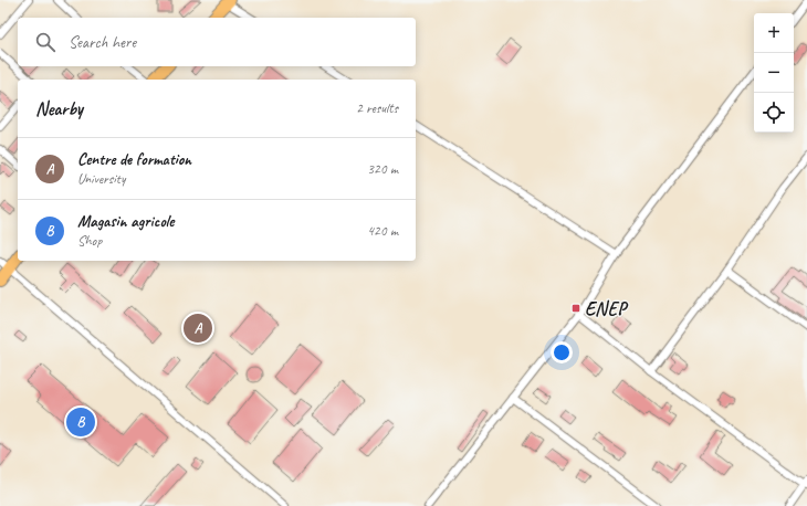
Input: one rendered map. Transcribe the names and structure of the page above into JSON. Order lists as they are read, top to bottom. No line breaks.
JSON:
{"places":{"transit":["ENEP"]},"page":{"map_buttons":["+","−"],"search":"Search here","heading":["Nearby","2 results"],"list":[{"mark":"A","name":"Centre de formation","note":"University","value":"320 m"},{"mark":"B","name":"Magasin agricole","note":"Shop","value":"420 m"}],"pins":["A","B"]}}
